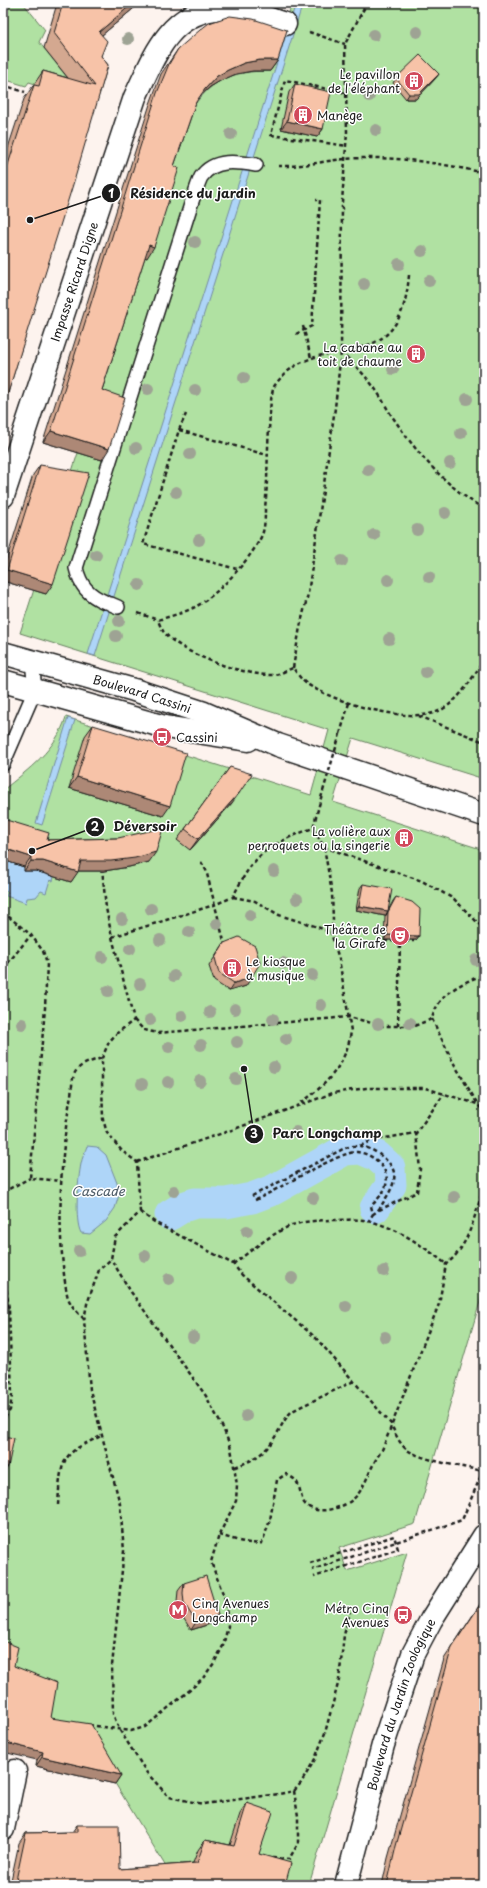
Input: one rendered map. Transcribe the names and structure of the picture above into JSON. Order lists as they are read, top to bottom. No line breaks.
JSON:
{"streets":{"street":["Impasse Ricard Digne","Boulevard Cassini","Boulevard du Jardin Zoologique"]},"water":["Cascade"],"places":{"building":["Le pavillon de l'éléphant","Manège","La cabane au toit de chaume","La volière aux perroquets ou la singerie","Le kiosque à musique"],"other":["Résidence du jardin","Déversoir","Parc Longchamp"],"bus stop":["Cassini","Métro Cinq Avenues"],"theatre":["Théâtre de la Girafe"],"metro station":["Cinq Avenues Longchamp"]}}
